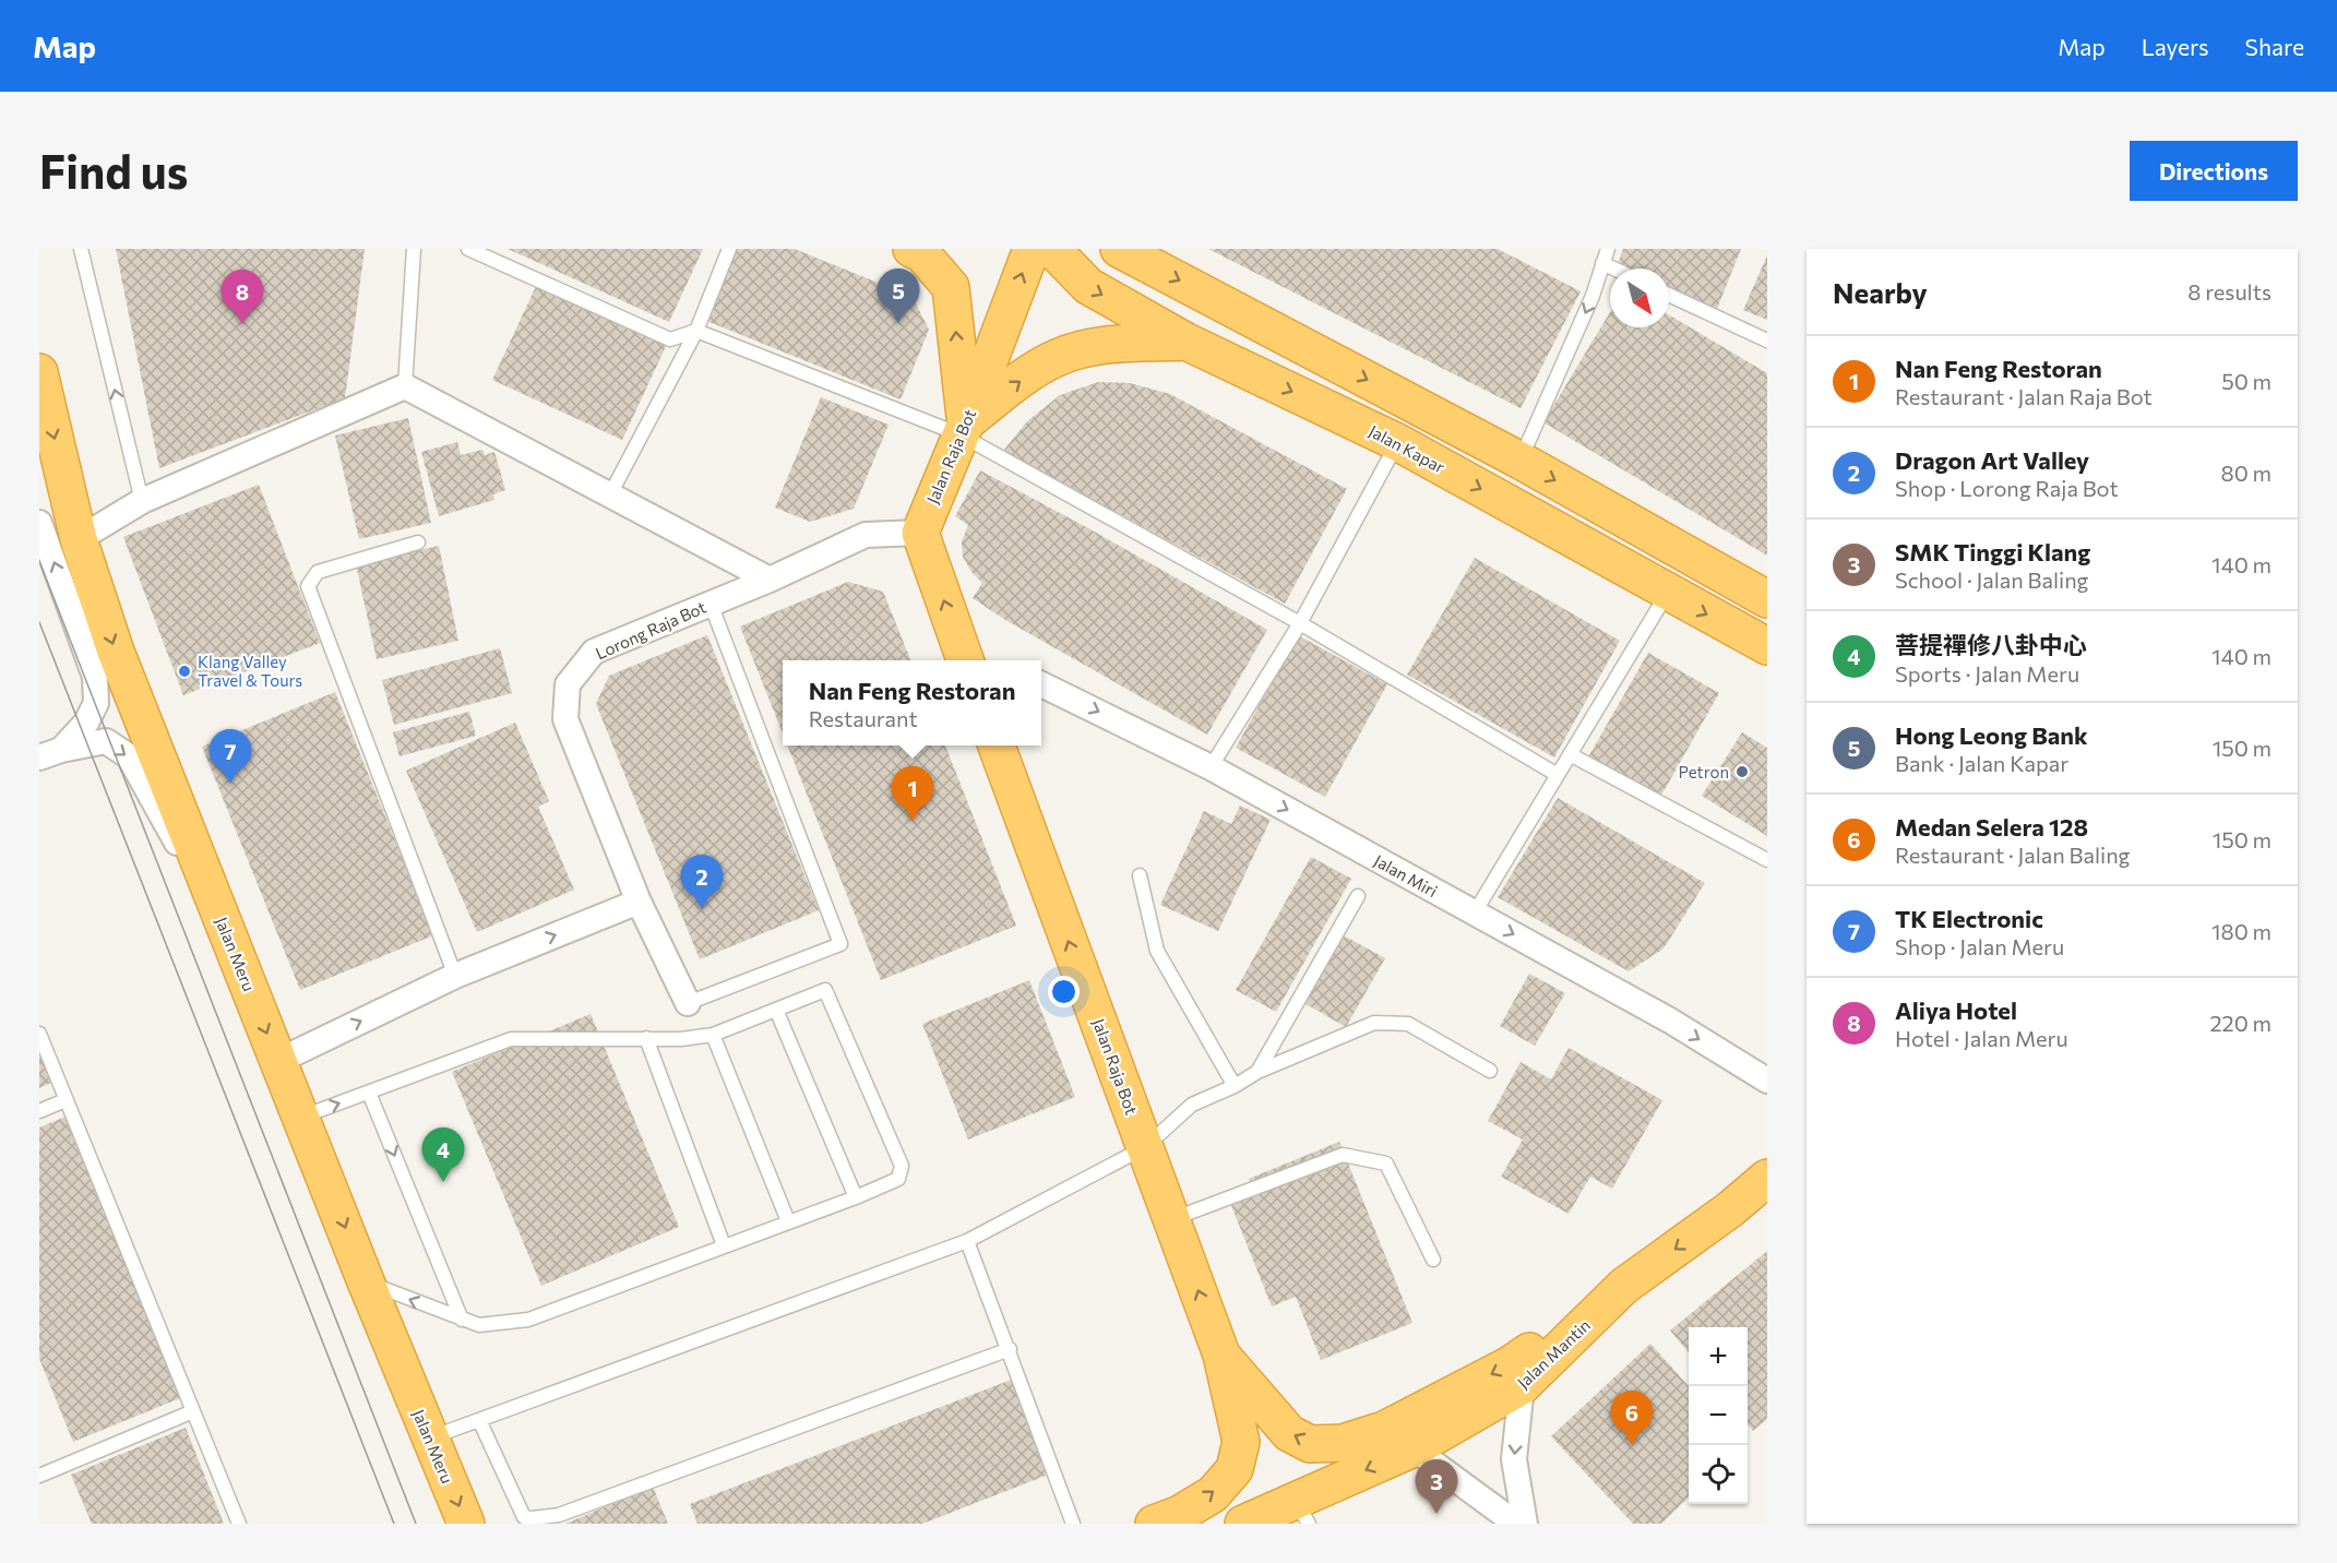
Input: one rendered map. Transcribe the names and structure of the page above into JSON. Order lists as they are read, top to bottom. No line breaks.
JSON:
{"streets":{"highway":["Jalan Kapar","Jalan Raja Bot","Jalan Meru","Jalan Mantin"],"street":["Lorong Raja Bot","Jalan Miri"]},"crossings":[["Jalan Raja Bot","Lorong Raja Bot"]],"one_way":["Jalan Raja Bot","Jalan Miri","Jalan Meru","Jalan Mantin"],"places":["Klang Valley Travel & Tours","Petron"],"north":"bottom right","page":{"header":"Map","nav":["Map","Layers","Share"],"buttons":"Directions","title":"Find us","heading":["Nearby","8 results"],"pins":["5","8","7","1","2","4","6","3"],"list":[{"mark":"1","name":"Nan Feng Restoran","note":"Restaurant · Jalan Raja Bot","value":"50 m"},{"mark":"2","name":"Dragon Art Valley","note":"Shop · Lorong Raja Bot","value":"80 m"},{"mark":"3","name":"SMK Tinggi Klang","note":"School · Jalan Baling","value":"140 m"},{"mark":"4","name":"菩提禪修八卦中心","note":"Sports · Jalan Meru","value":"140 m"},{"mark":"5","name":"Hong Leong Bank","note":"Bank · Jalan Kapar","value":"150 m"},{"mark":"6","name":"Medan Selera 128","note":"Restaurant · Jalan Baling","value":"150 m"},{"mark":"7","name":"TK Electronic","note":"Shop · Jalan Meru","value":"180 m"},{"mark":"8","name":"Aliya Hotel","note":"Hotel · Jalan Meru","value":"220 m"}],"popup":["Nan Feng Restoran","Restaurant"],"map_buttons":["+","−"]}}
